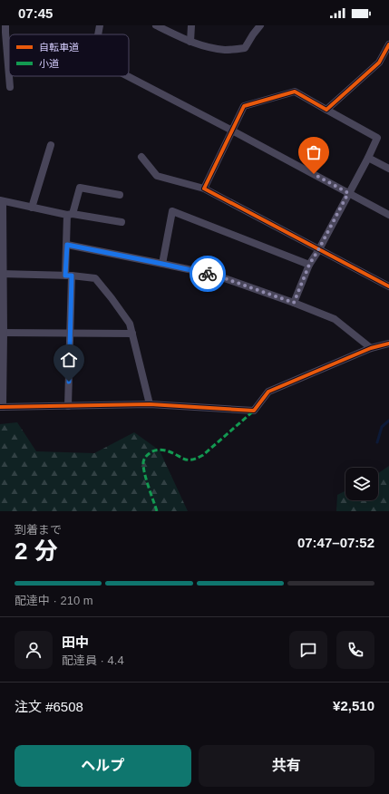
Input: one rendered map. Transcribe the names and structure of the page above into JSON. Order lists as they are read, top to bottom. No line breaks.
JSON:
{"legend":["自転車道","小道"],"page":{"status":"07:45","heading":["2 分","到着まで","07:47–07:52"],"panel":["田中","配達員 · 4.4","注文 #6508","¥2,510"],"bar":"配達中 · 210 m","buttons":["ヘルプ","共有"]}}
